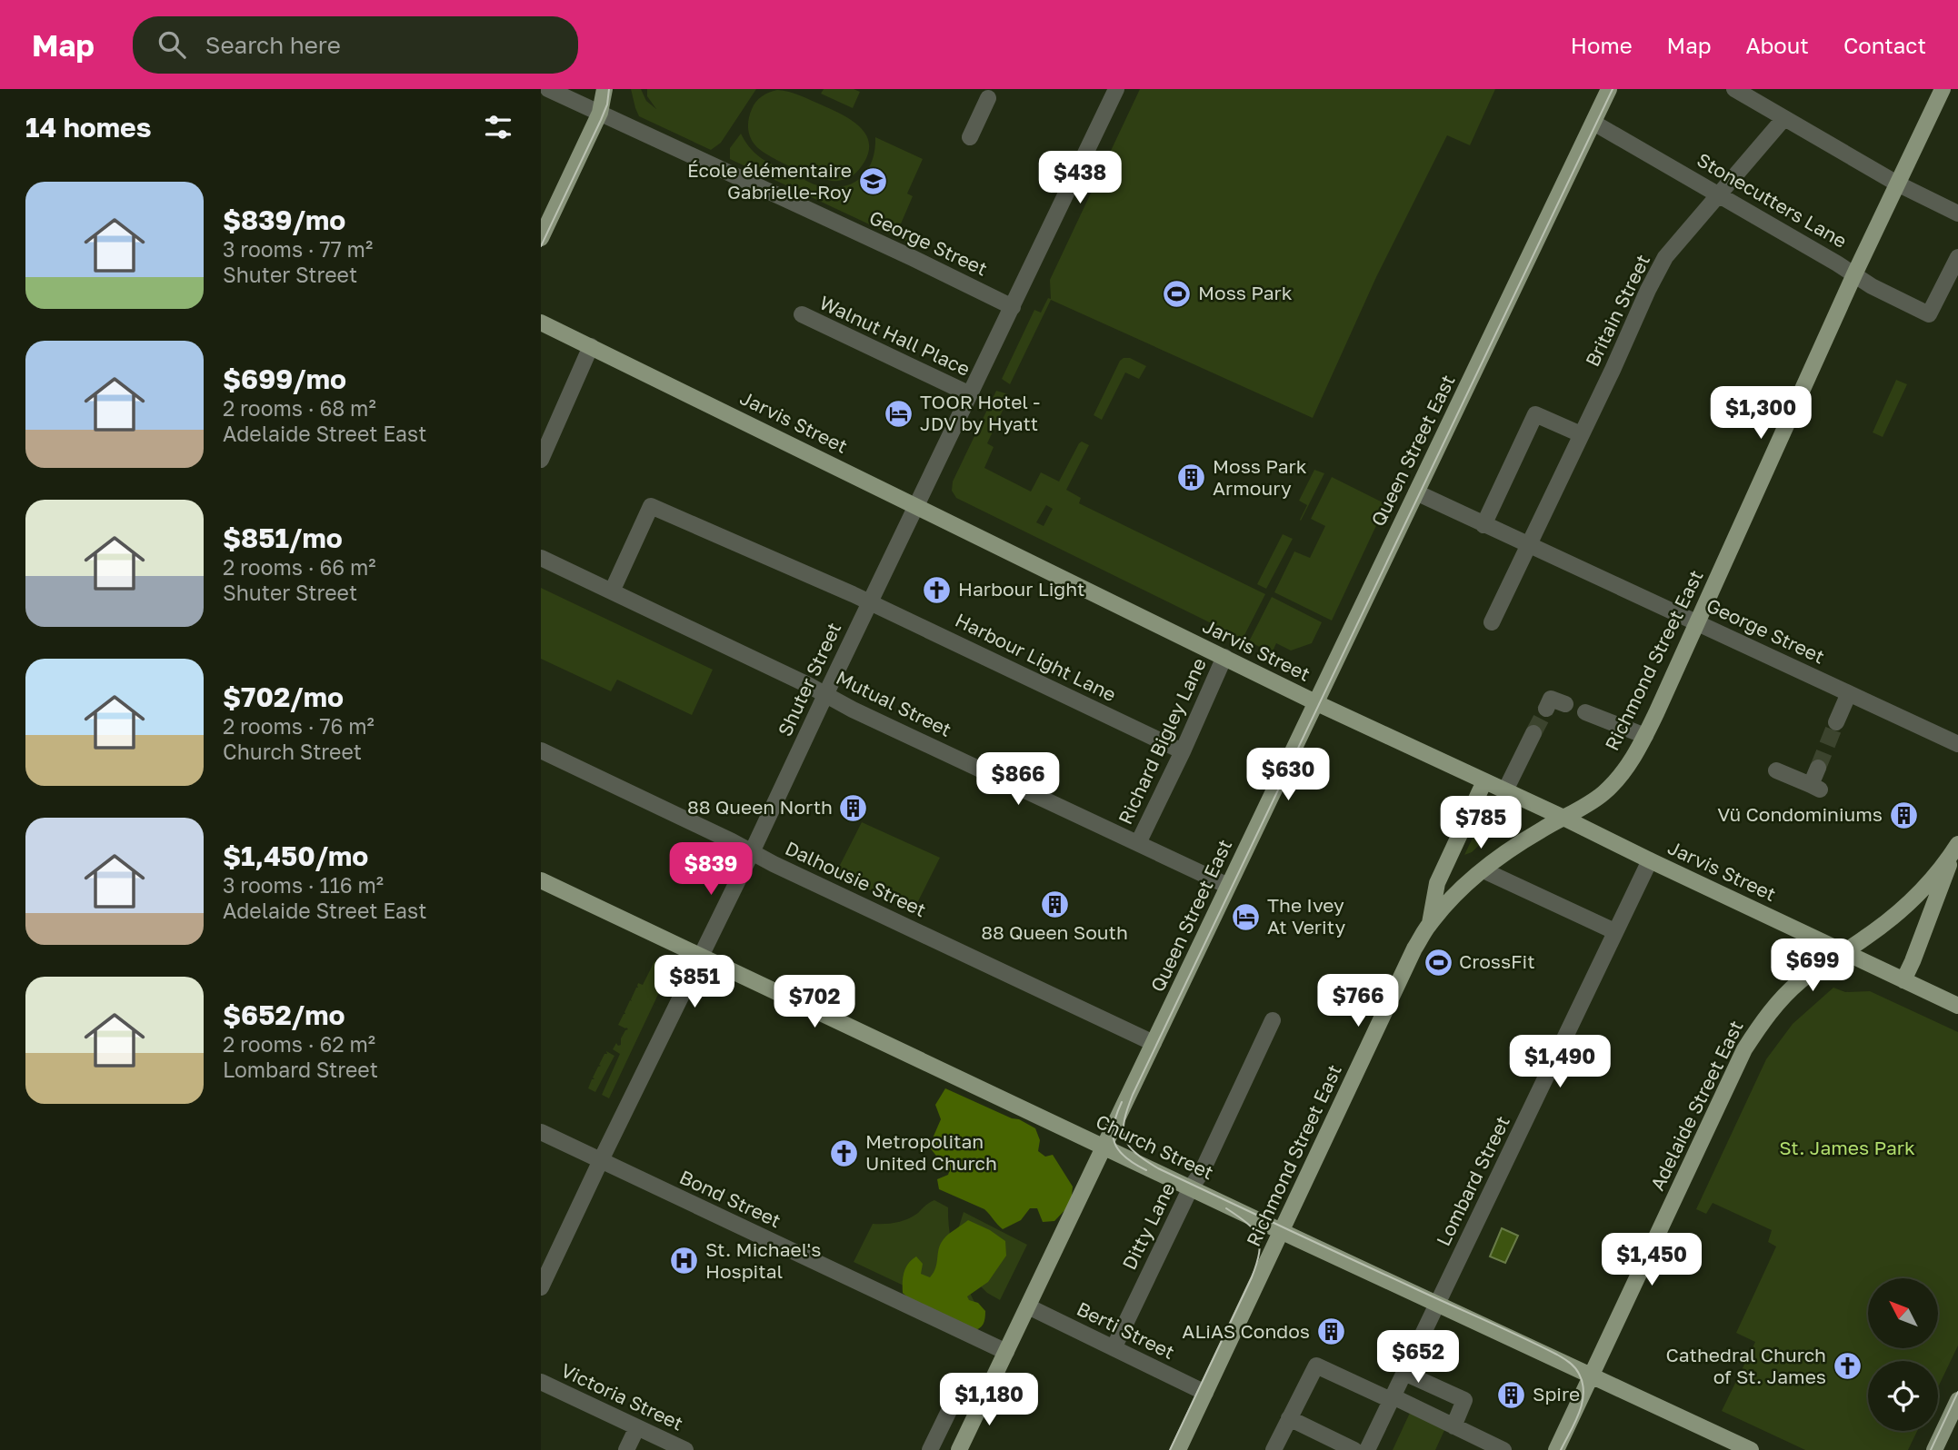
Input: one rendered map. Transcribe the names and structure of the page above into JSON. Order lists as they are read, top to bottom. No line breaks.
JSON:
{"streets":{"main road":["Jarvis Street","Queen Street East","Richmond Street East","Adelaide Street East","Church Street"],"street":["Stonecutters Lane","George Street","Britain Street","Walnut Hall Place","Harbour Light Lane","Shuter Street","Mutual Street","Richard Bigley Lane","Dalhousie Street","Lombard Street","Bond Street","Ditty Lane","Berti Street","Victoria Street"]},"crossings":[["Stonecutters Lane","Britain Street"],["Stonecutters Lane","Queen Street East"],["Stonecutters Lane","Richmond Street East"],["George Street","Britain Street"],["George Street","Queen Street East"],["George Street","Richmond Street East"],["George Street","Shuter Street"],["Walnut Hall Place","Shuter Street"],["Jarvis Street","Queen Street East"],["Jarvis Street","Richmond Street East"],["Jarvis Street","Shuter Street"],["Jarvis Street","Richard Bigley Lane"],["Jarvis Street","Adelaide Street East"],["Jarvis Street","Lombard Street"],["Queen Street East","Mutual Street"],["Queen Street East","Dalhousie Street"],["Queen Street East","Church Street"],["Queen Street East","Bond Street"],["Queen Street East","Berti Street"],["Harbour Light Lane","Shuter Street"],["Harbour Light Lane","Mutual Street"],["Harbour Light Lane","Richard Bigley Lane"],["Richmond Street East","Church Street"],["Richmond Street East","Berti Street"],["Shuter Street","Mutual Street"],["Shuter Street","Dalhousie Street"],["Shuter Street","Church Street"],["Shuter Street","Bond Street"],["Mutual Street","Richard Bigley Lane"],["Adelaide Street East","Church Street"],["Church Street","Lombard Street"],["Church Street","Ditty Lane"],["Ditty Lane","Berti Street"]],"parks":["St. James Park"],"places":{"school or university":["École élémentaire Gabrielle-Roy"],"sports":["Moss Park","CrossFit"],"hotel":["TOOR Hotel - JDV by Hyatt","The Ivey At Verity"],"building":["Moss Park Armoury","88 Queen North","Vü Condominiums","88 Queen South","ALiAS Condos","Spire"],"church":["Harbour Light","Metropolitan United Church","Cathedral Church of St. James"],"hospital":["St. Michael's Hospital"]},"north":"top left","page":{"header":"Map","search":"Search here","nav":["Home","Map","About","Contact"],"heading":"14 homes","price":["$438","$1,300","$630","$866","$785","$839","$699","$851","$766","$702","$1,490","$1,450","$652","$1,180"],"list":[{"name":"$839/mo","note":"3 rooms · 77 m² · Shuter Street"},{"name":"$699/mo","note":"2 rooms · 68 m² · Adelaide Street East"},{"name":"$851/mo","note":"2 rooms · 66 m² · Shuter Street"},{"name":"$702/mo","note":"2 rooms · 76 m² · Church Street"},{"name":"$1,450/mo","note":"3 rooms · 116 m² · Adelaide Street East"},{"name":"$652/mo","note":"2 rooms · 62 m² · Lombard Street"}]}}
